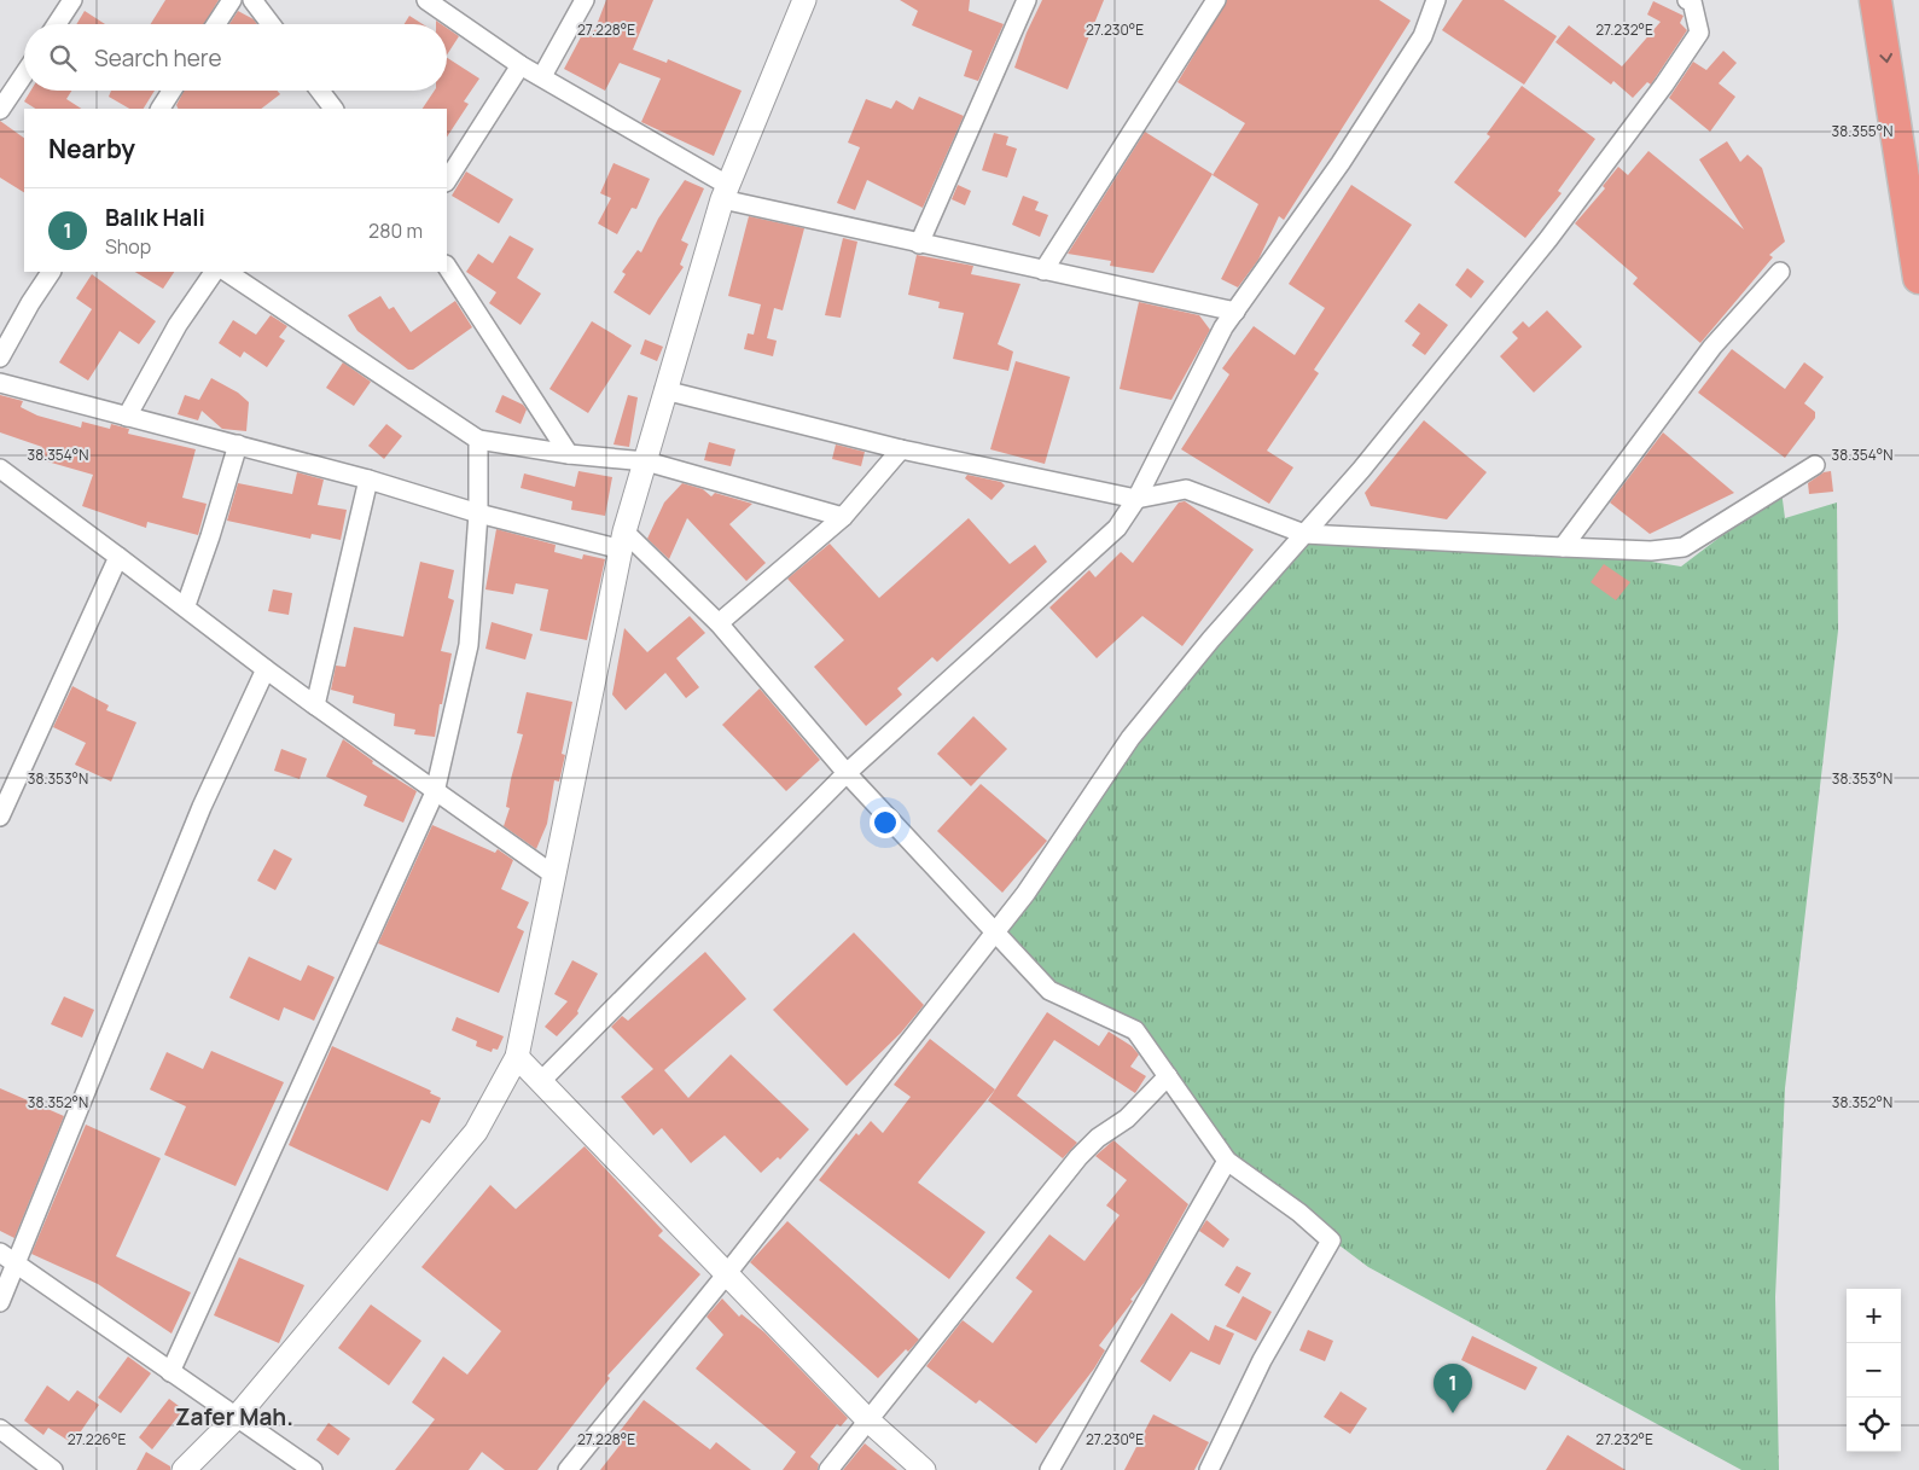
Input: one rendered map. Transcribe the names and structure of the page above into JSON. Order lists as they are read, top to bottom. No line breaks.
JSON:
{"districts":["Zafer Mah."],"page":{"search":"Search here","heading":"Nearby","list":[{"mark":"1","name":"Balık Hali","note":"Shop","value":"280 m"}],"map_buttons":["+","−"],"pins":"1"},"coordinates":["27.228°E","27.230°E","27.232°E","38.355°N","38.354°N","38.353°N","38.352°N","27.226°E"]}
